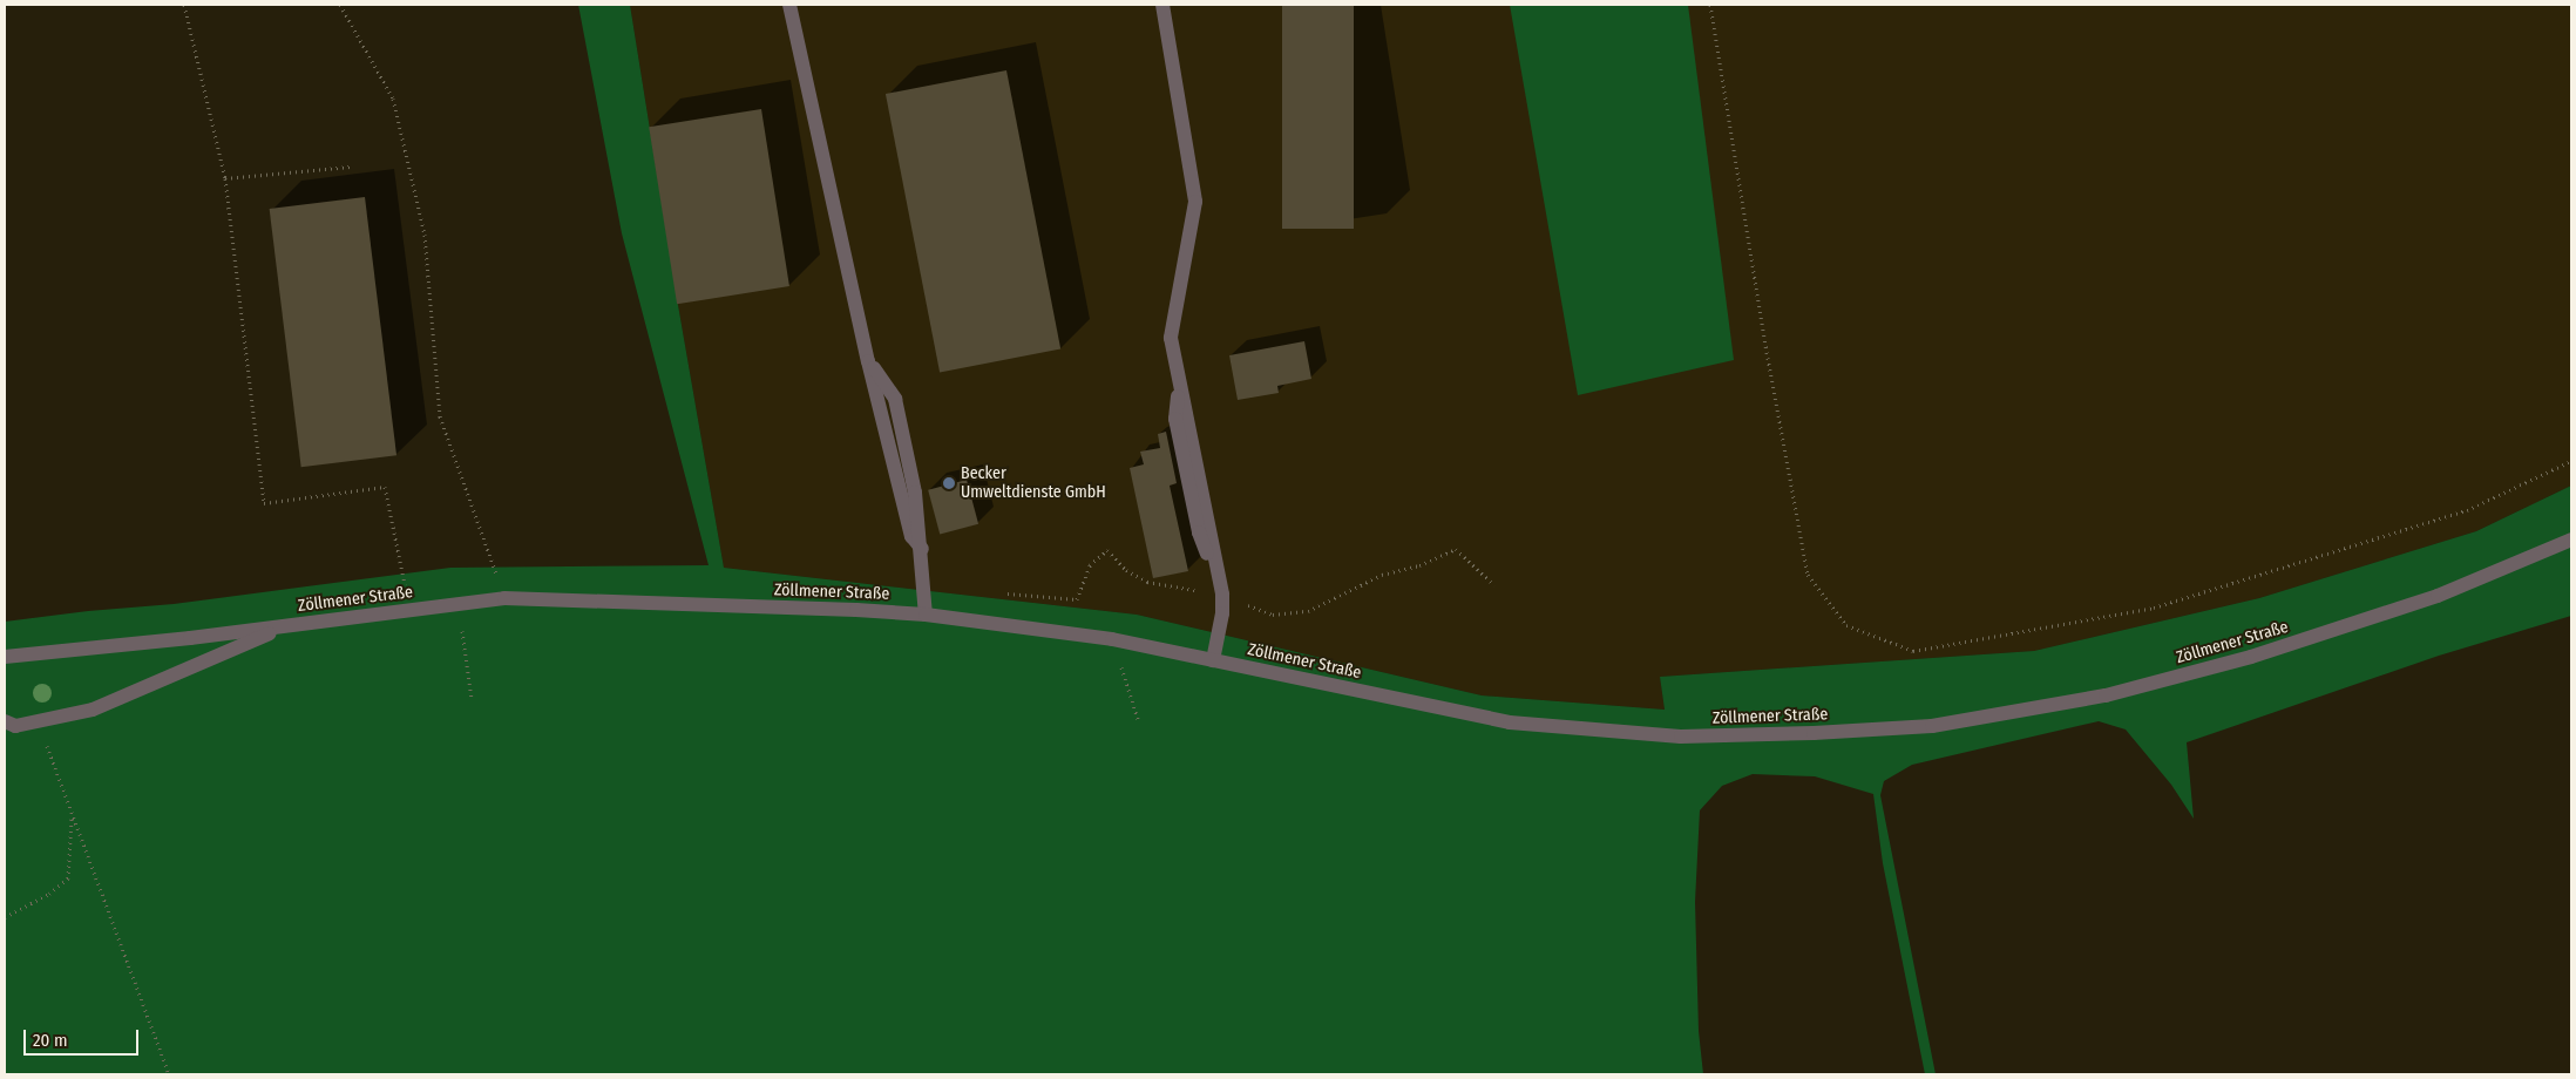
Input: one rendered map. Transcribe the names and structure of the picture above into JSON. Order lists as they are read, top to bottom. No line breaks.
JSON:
{"streets":{"street":["Zöllmener Straße"]},"places":["Becker Umweltdienste GmbH"],"scale_bar":"20 m"}
